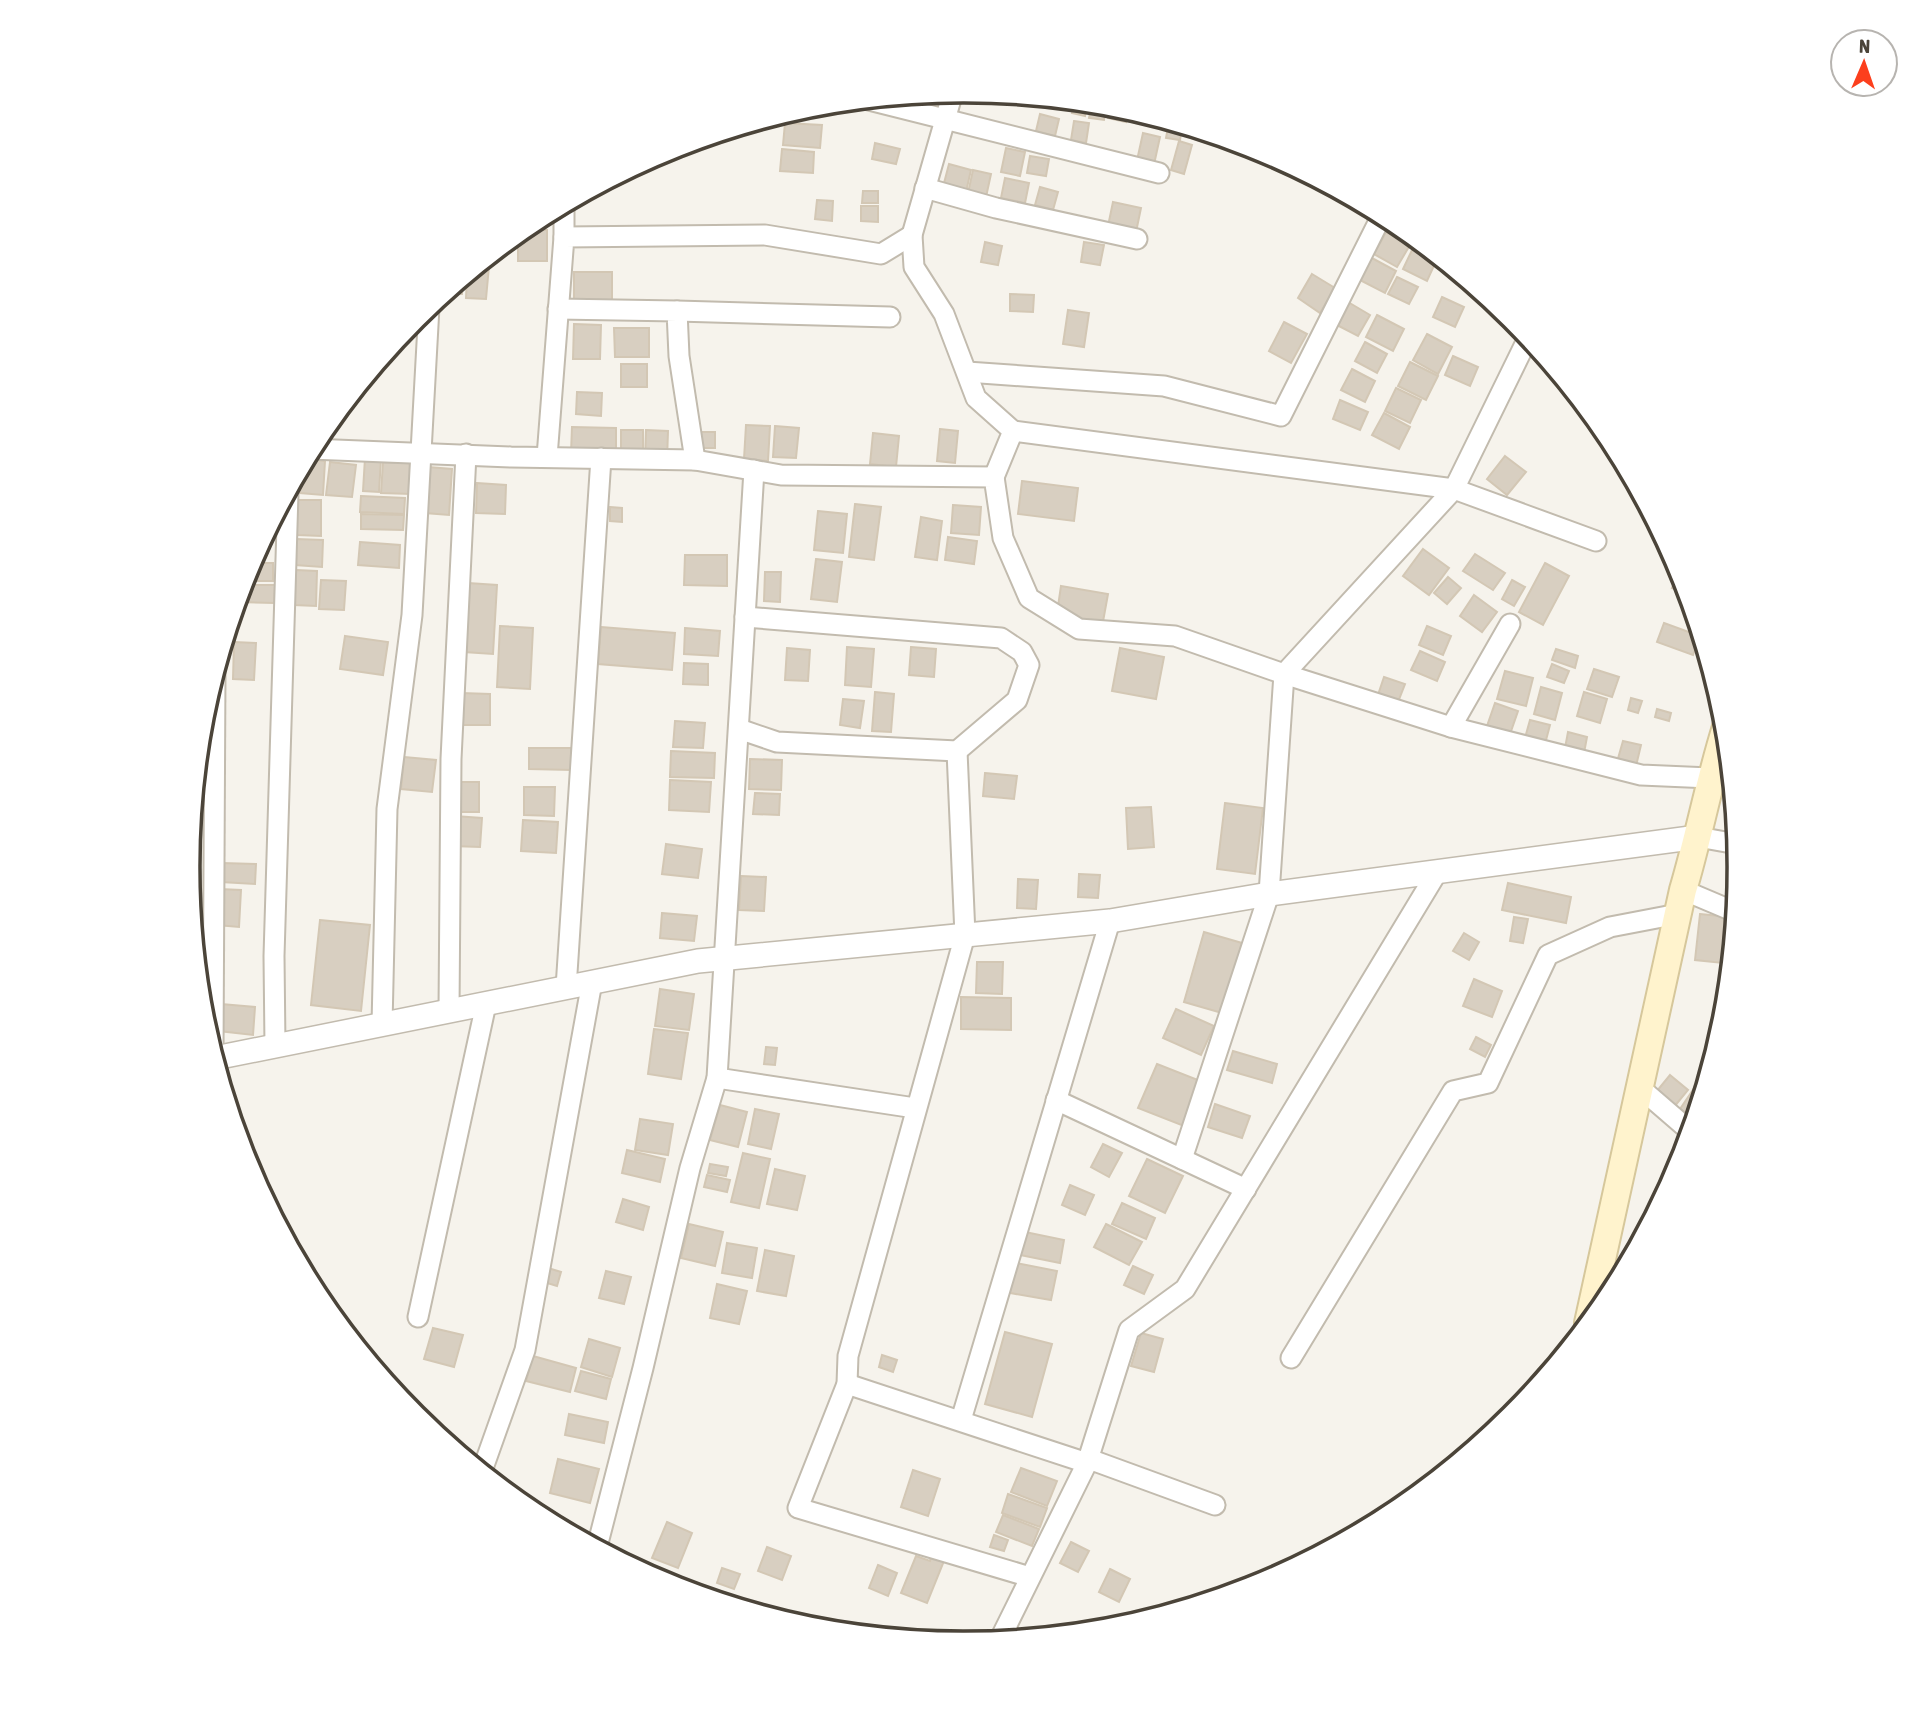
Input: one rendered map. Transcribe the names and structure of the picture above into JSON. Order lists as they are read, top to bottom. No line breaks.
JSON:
{"north":"top"}
